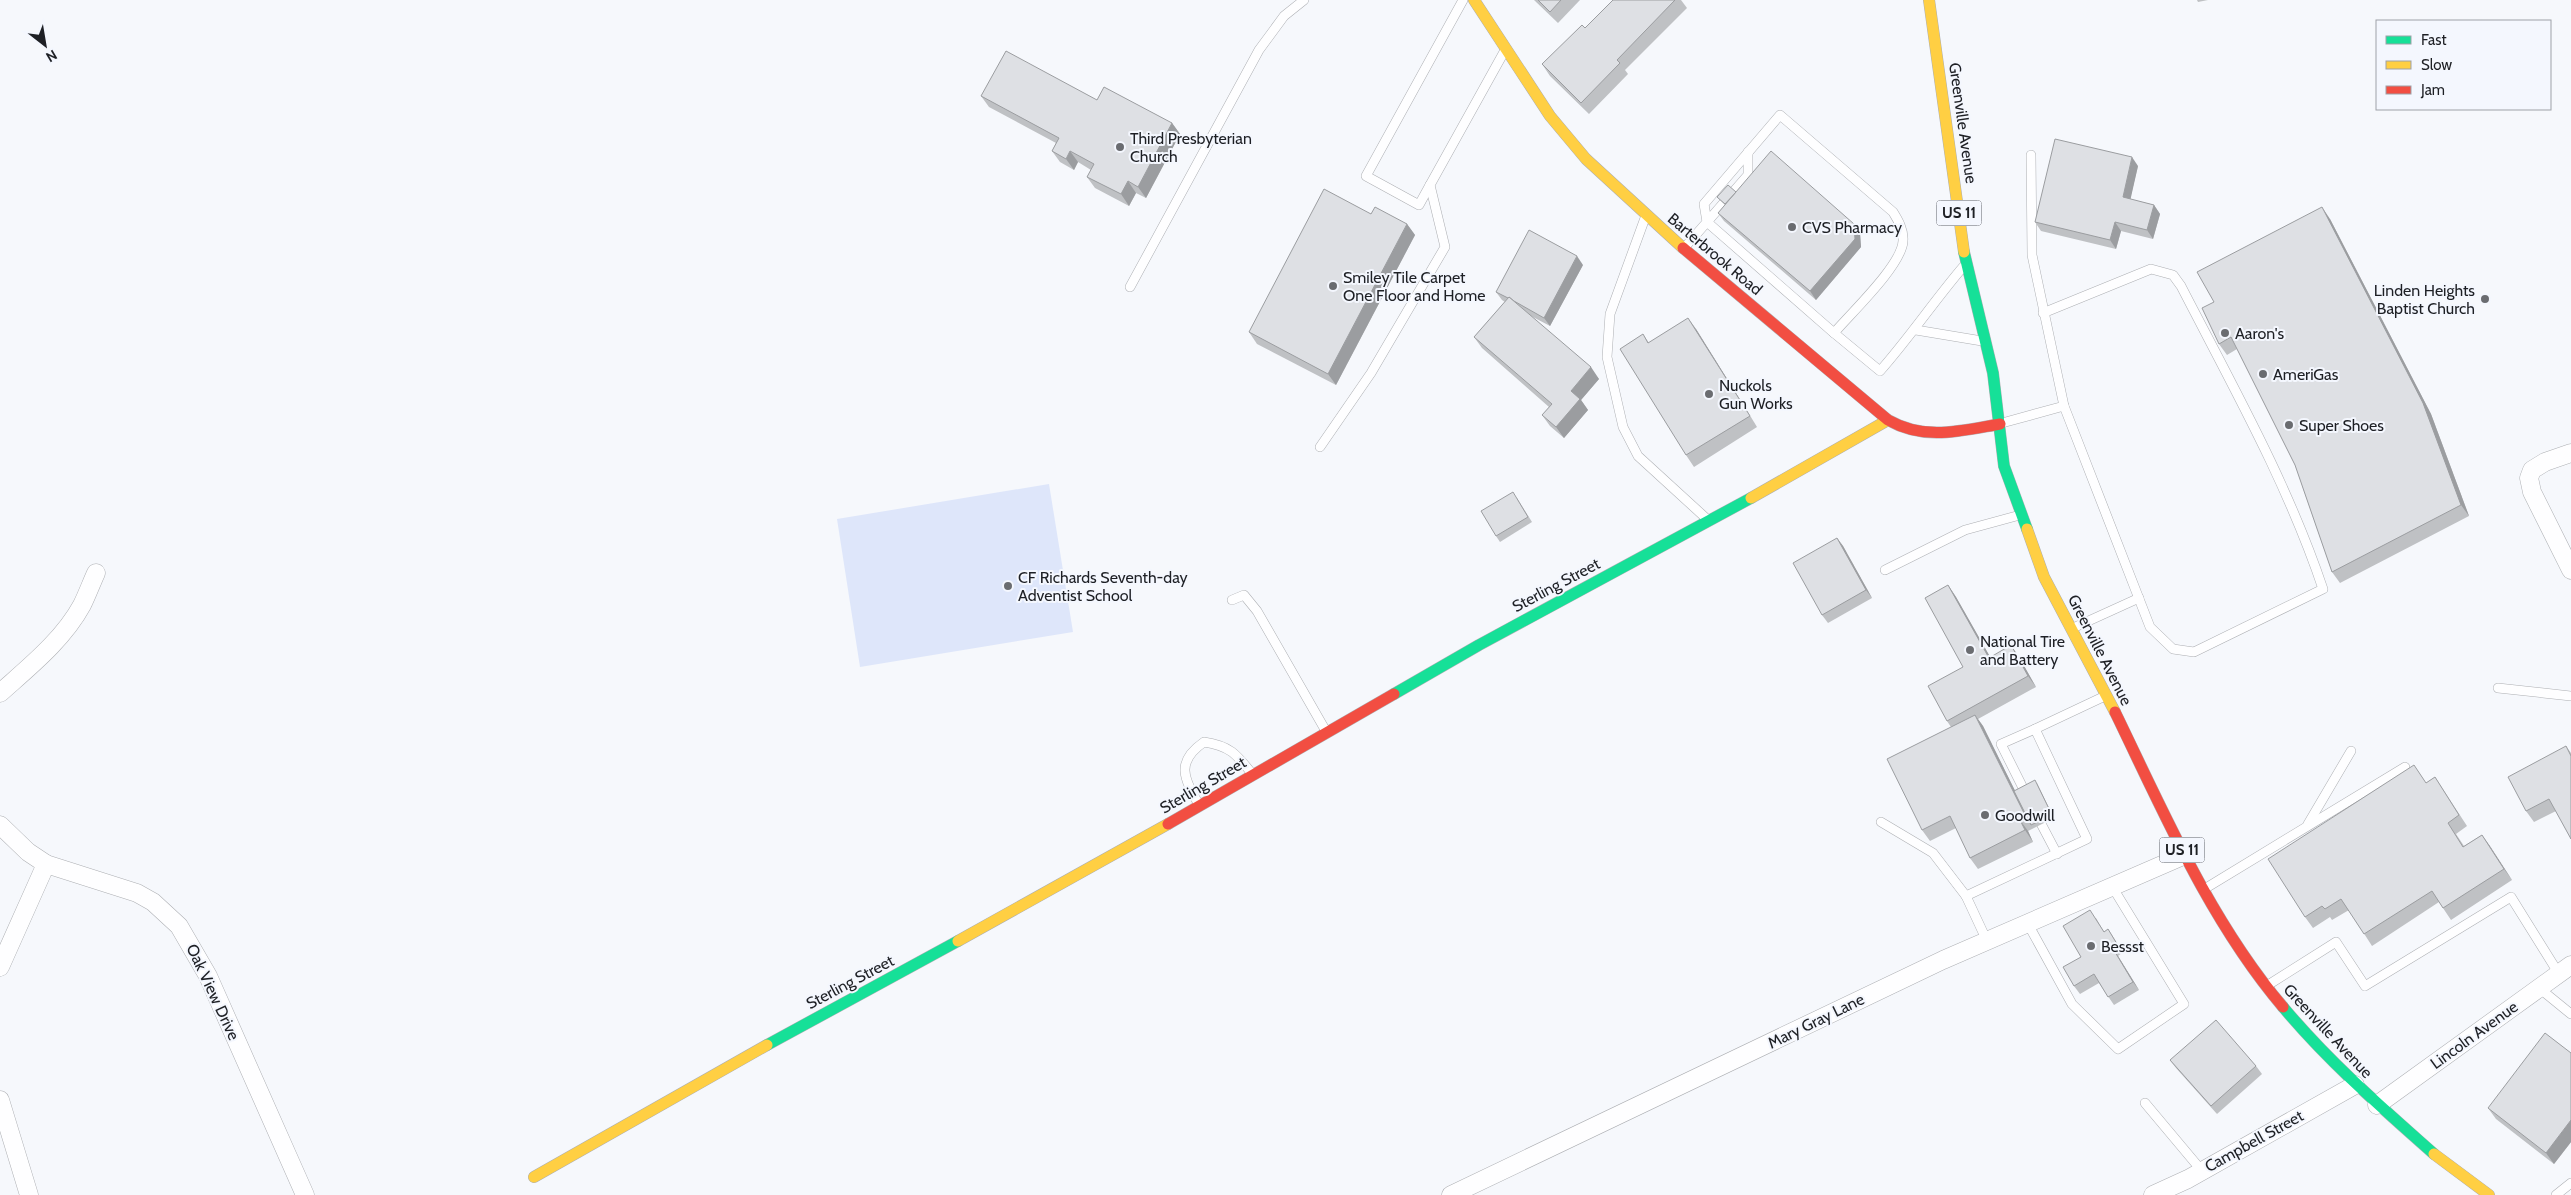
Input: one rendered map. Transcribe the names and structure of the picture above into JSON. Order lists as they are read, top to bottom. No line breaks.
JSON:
{"streets":{"street":["Greenville Avenue","US 11","Barterbrook Road","Sterling Street","Oak View Drive","Mary Gray Lane","Lincoln Avenue","Campbell Street"]},"crossings":[["Greenville Avenue","Barterbrook Road"],["Greenville Avenue","Mary Gray Lane"],["Greenville Avenue","Lincoln Avenue"],["Greenville Avenue","Campbell Street"],["Barterbrook Road","Sterling Street"]],"places":["Third Presbyterian Church","CVS Pharmacy","Smiley Tile Carpet One Floor and Home","Linden Heights Baptist Church","Aaron's","AmeriGas","Nuckols Gun Works","Super Shoes","CF Richards Seventh-day Adventist School","National Tire and Battery","Goodwill","Bessst"],"legend":["Fast","Slow","Jam"],"north":"bottom right"}
